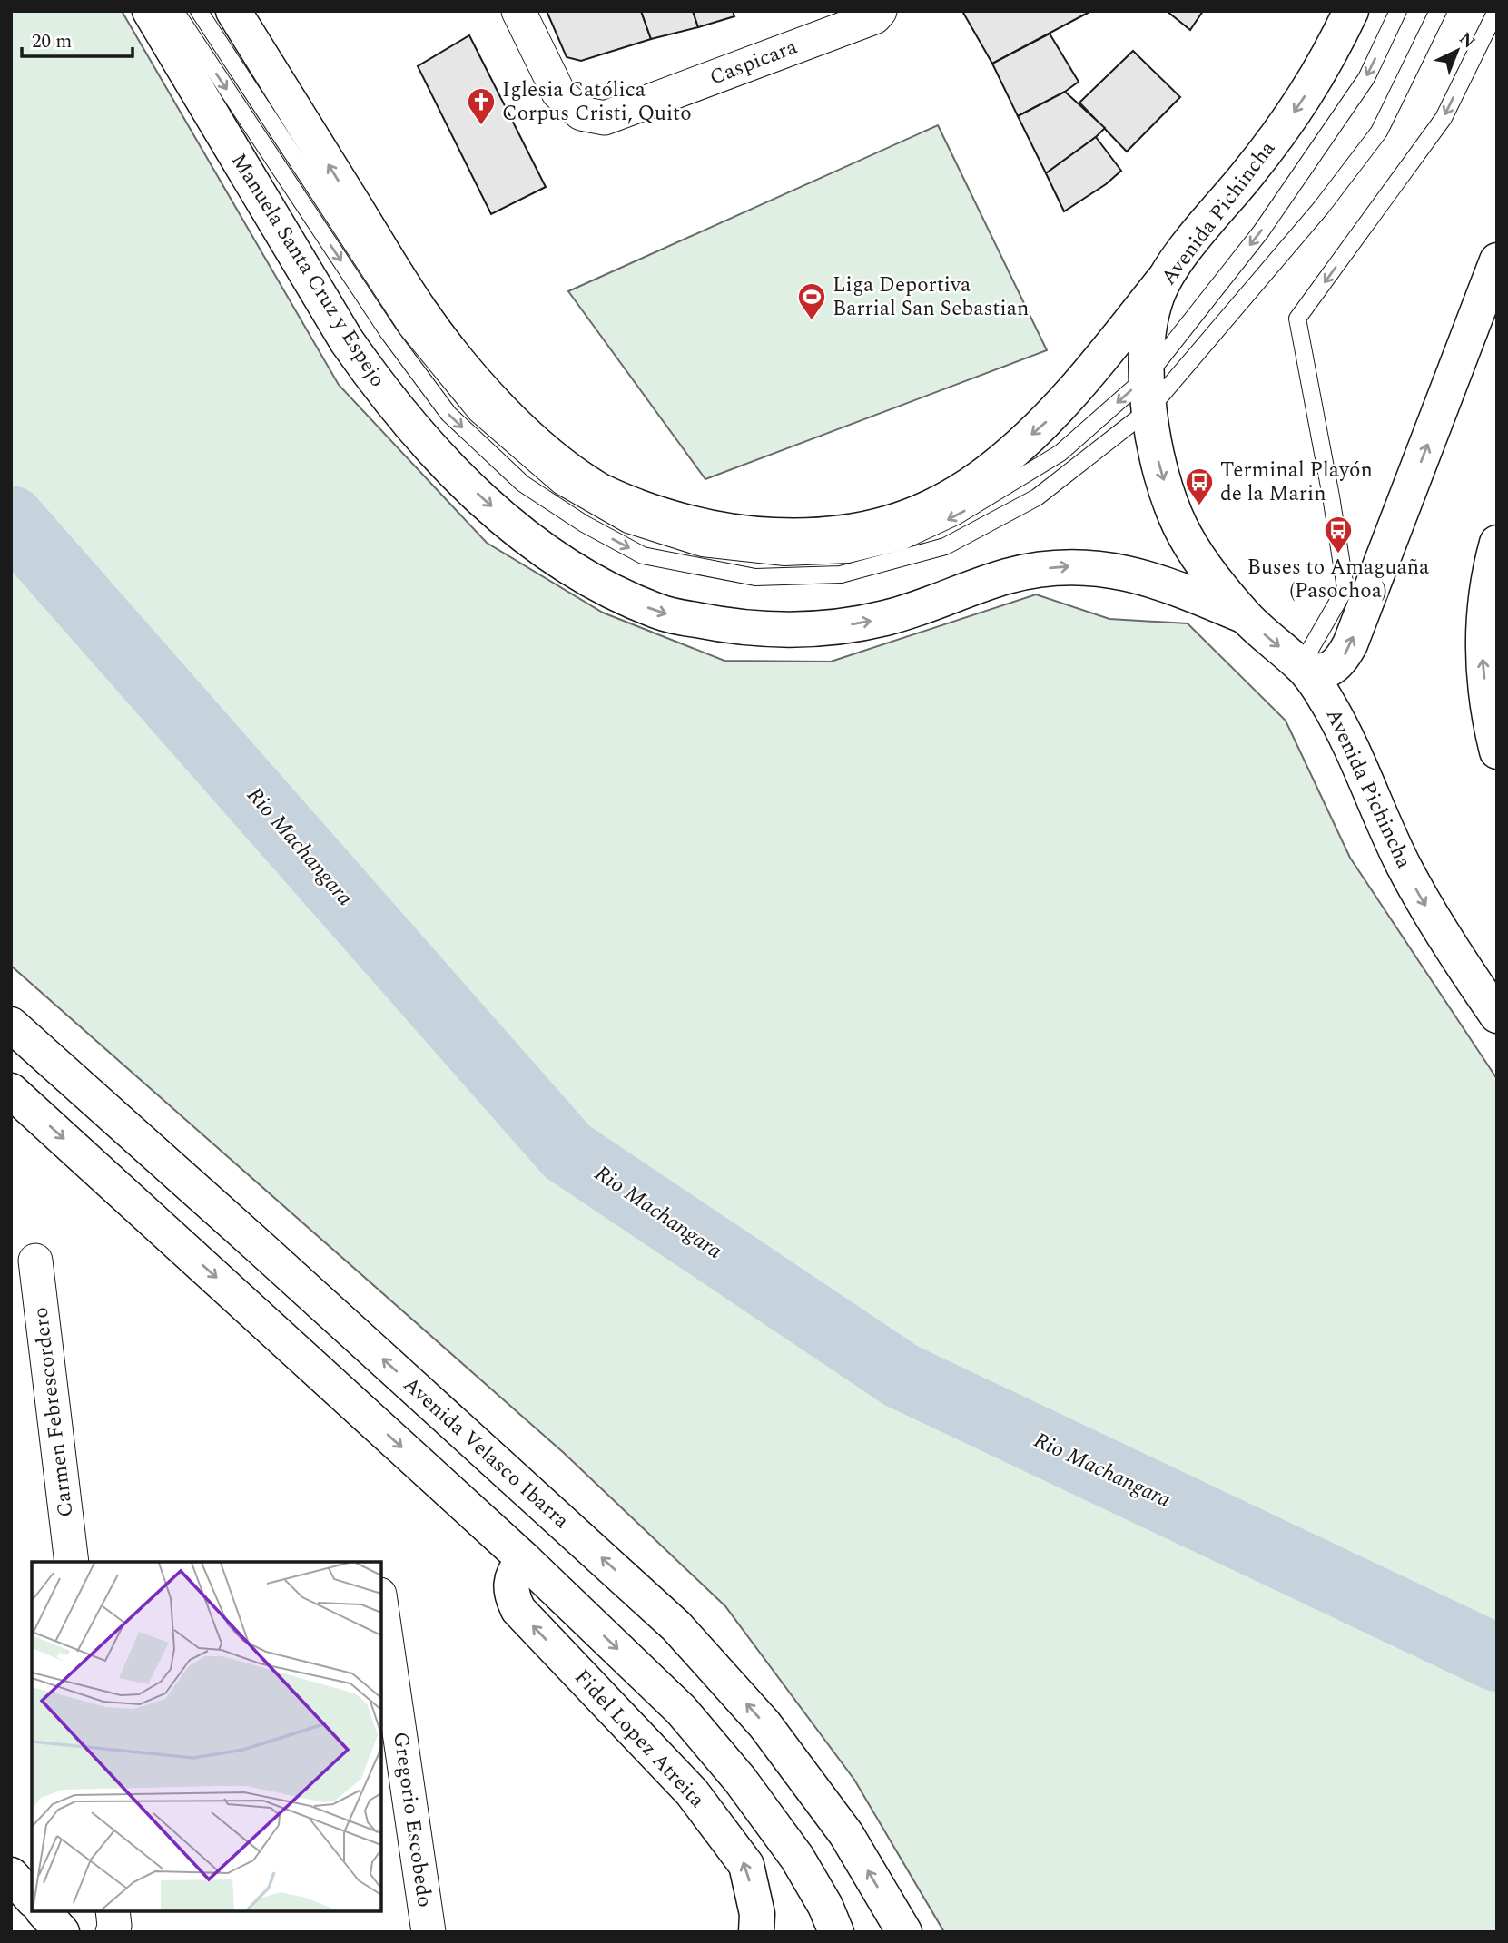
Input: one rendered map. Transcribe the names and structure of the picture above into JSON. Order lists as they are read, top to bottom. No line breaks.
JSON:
{"streets":{"main road":["Avenida Pichincha","Manuela Santa Cruz y Espejo","Avenida Velasco Ibarra","Fidel Lopez Atreita"],"street":["Caspicara","Carmen Febrescordero","Gregorio Escobedo"]},"crossings":[["Avenida Pichincha","Manuela Santa Cruz y Espejo"]],"one_way":["Avenida Pichincha","Manuela Santa Cruz y Espejo"],"water":["Rio Machangara"],"places":{"church":["Iglesia Católica Corpus Cristi, Quito"],"sports":["Liga Deportiva Barrial San Sebastian"],"bus stop":["Terminal Playón de la Marin","Buses to Amaguaña (Pasochoa)"]},"scale_bar":"20 m","north":"top right"}
